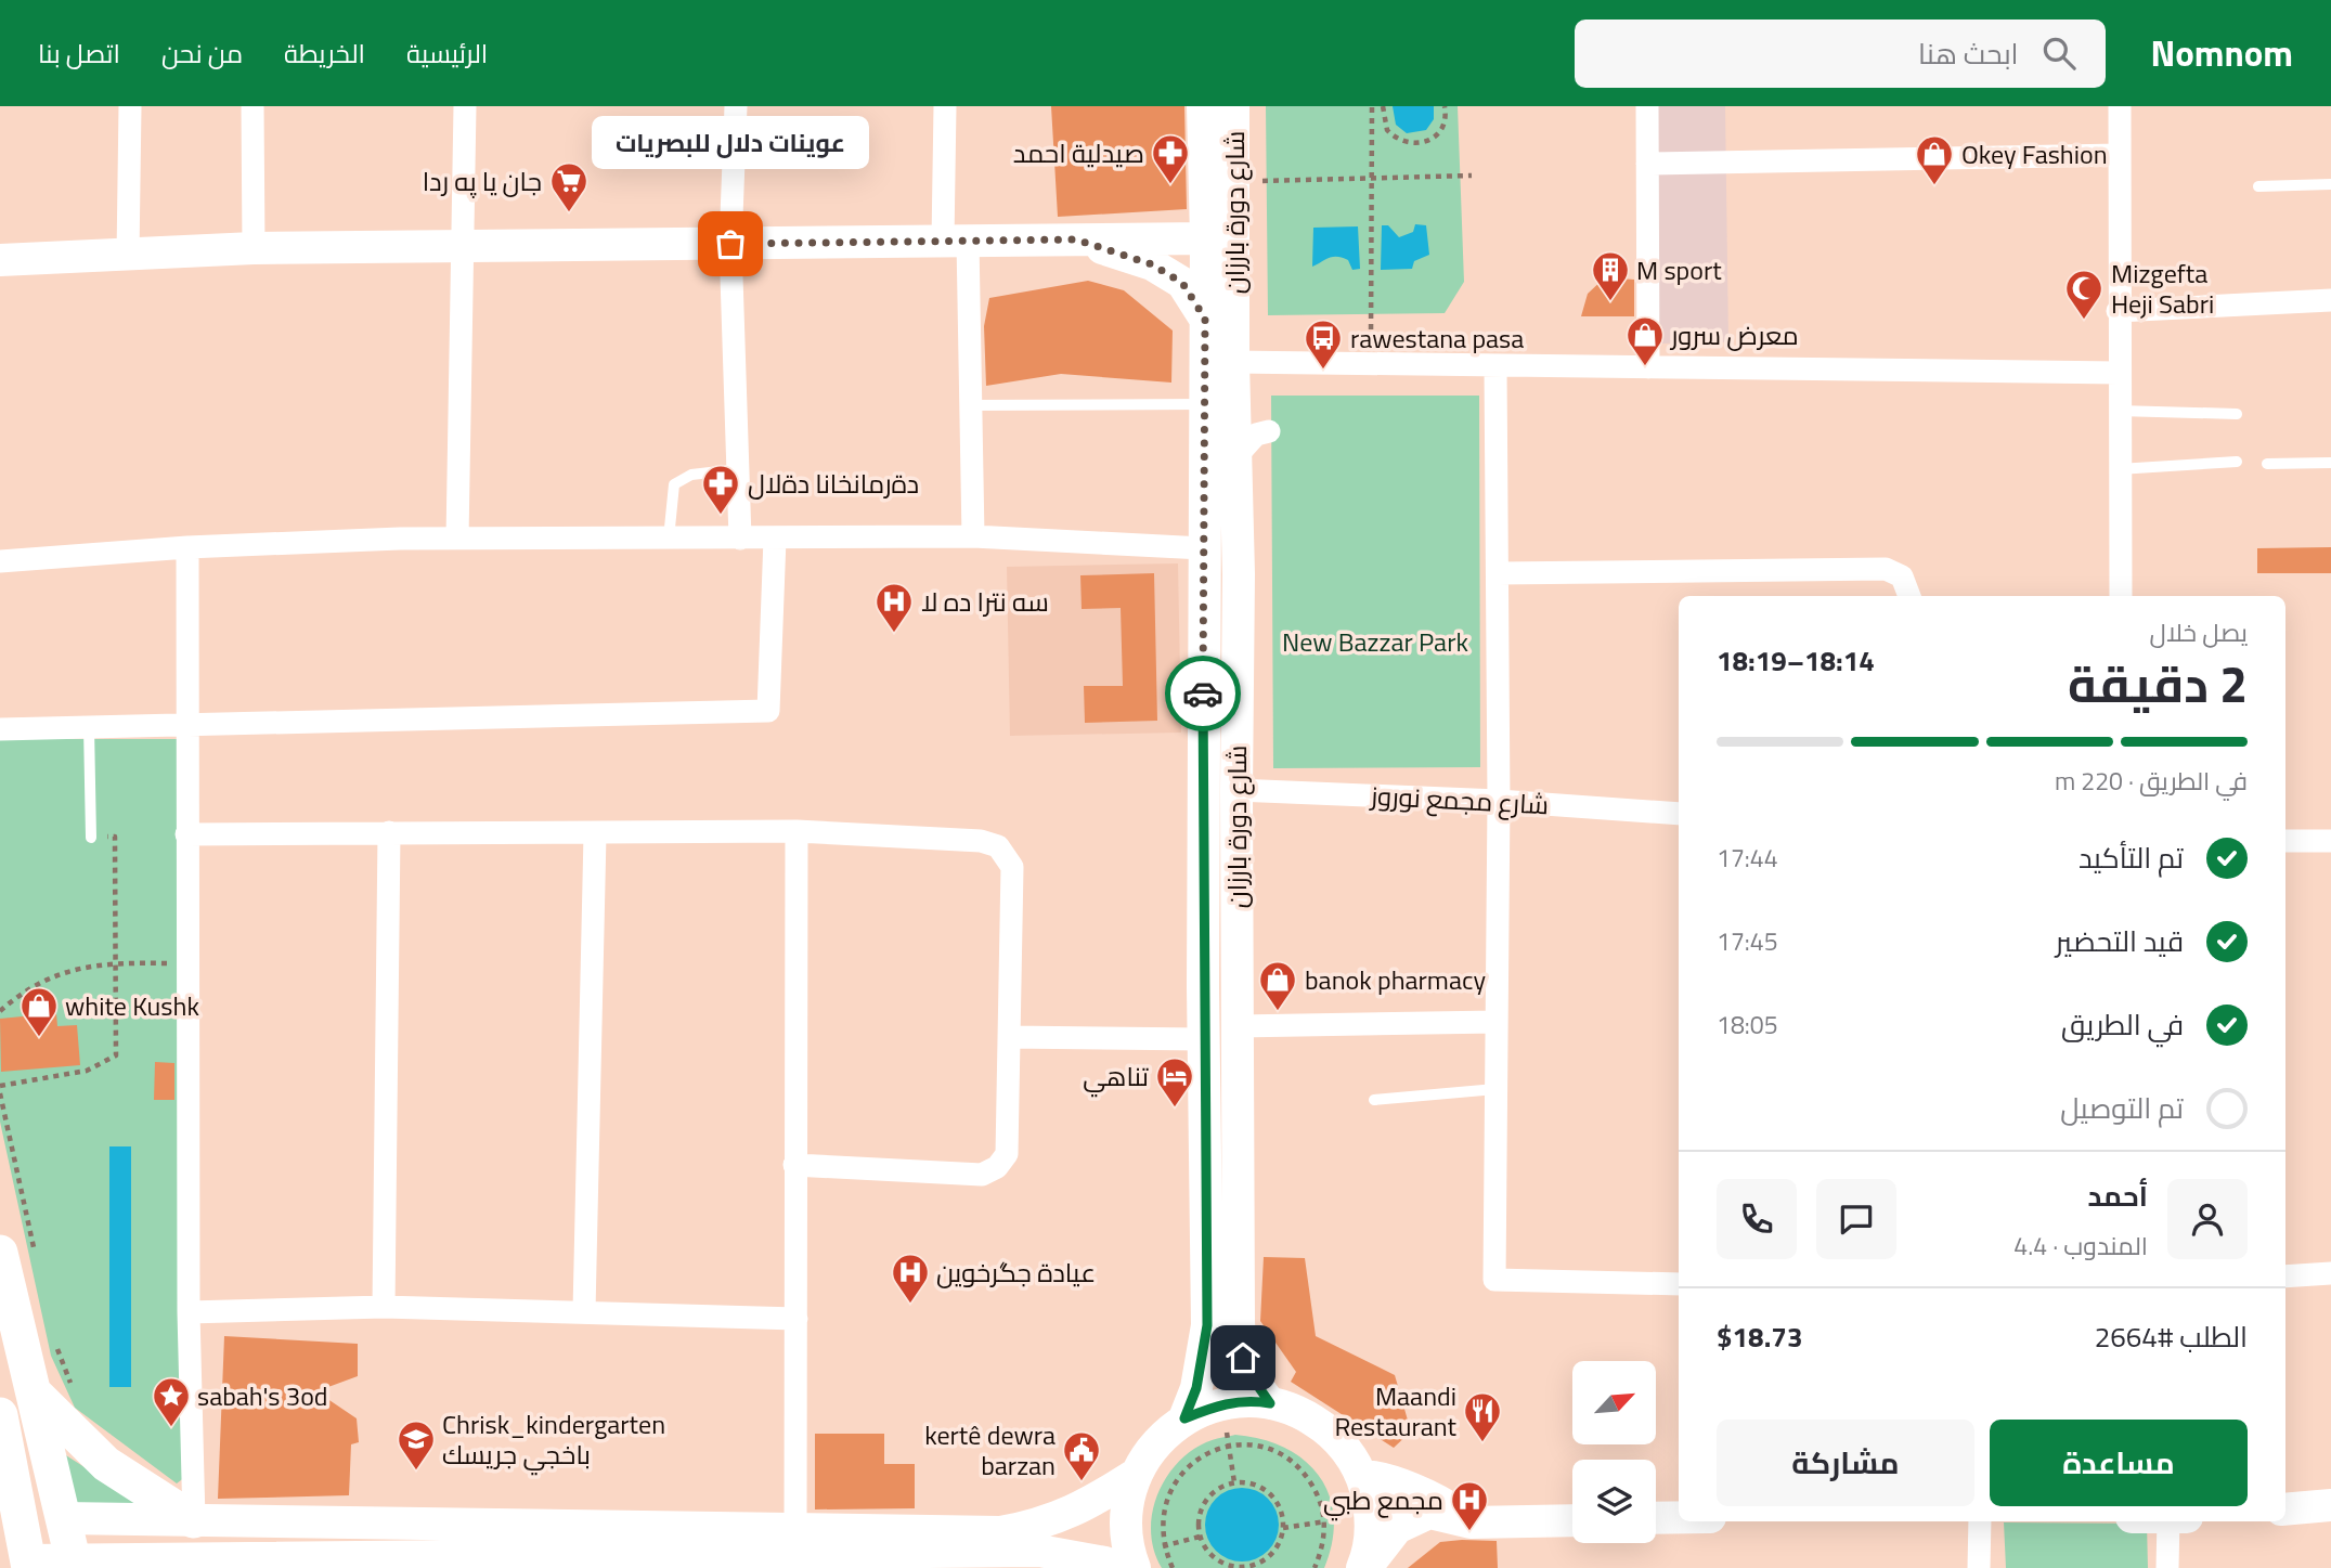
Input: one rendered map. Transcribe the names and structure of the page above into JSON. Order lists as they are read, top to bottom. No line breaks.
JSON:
{"streets":{"main road":["شارع دورة بارزان"],"street":["شارع مجمع نوروز"]},"crossings":[["شارع دورة بارزان","شارع مجمع نوروز"]],"parks":["New Bazzar Park"],"places":{"pharmacy":["صيدلية احمد","دةرمانخانا دةلال"],"shop":["Okey Fashion","معرض سرور","banok pharmacy","white Kushk"],"supermarket":["جان يا په ردا"],"other":["عوينات دلال للبصريات"],"building":["M sport"],"mosque":["Mizgefta Heji Sabri"],"bus stop":["rawestana pasa"],"hospital":["سه نترا ده لا","عيادة جگرخوين","مجمع طبي"],"hotel":["تناهي"],"place":["sabah's 3od"],"restaurant":["Maandi Restaurant"],"school or university":["Chrisk_kindergarten باخجي جريسك"],"public building":["kertê dewra barzan"]},"north":"top right","page":{"header":"Nomnom","search":"ابحث هنا","nav":["الرئيسية","الخريطة","من نحن","اتصل بنا"],"bubble":"عوينات دلال للبصريات","heading":["2 دقيقة","يصل خلال","18:14–18:19"],"panel":["أحمد","المندوب · 4.4","الطلب #2664","$18.73"],"bar":"في الطريق · 220 m","list":[["تم التأكيد","17:44"],["قيد التحضير","17:45"],["في الطريق","18:05"],"تم التوصيل"],"buttons":["مساعدة","مشاركة"]}}
